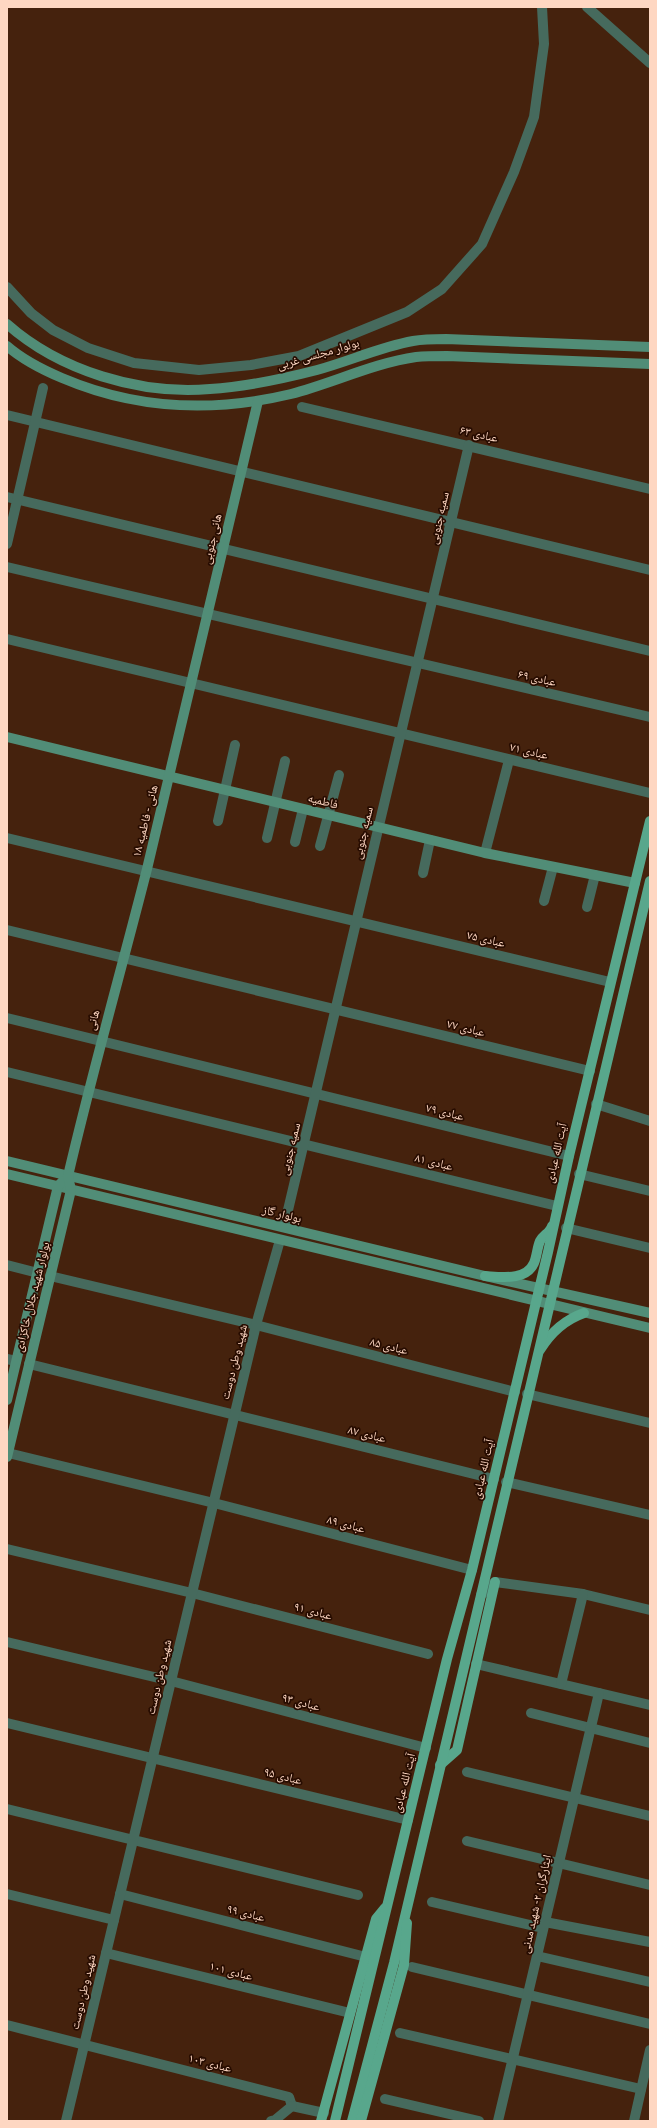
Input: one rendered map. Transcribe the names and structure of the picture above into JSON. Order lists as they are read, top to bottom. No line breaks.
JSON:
{"streets":{"main road":["بولوار مجلسی غربی","هانی جنوبی","فاطمیه","هانی - فاطمیه ۱۸","هانی","آیت الله عبادی","بولوار گاز","بولوار شهید جلال خاکزادی"],"street":["عبادی ۶۳","سمیه جنوبی","عبادی ۶۹","عبادی ۷۱","عبادی ۷۵","عبادی ۷۷","عبادی ۷۹","عبادی ۸۱","عبادی ۸۵","شهید وطن دوست","عبادی ۸۷","عبادی ۸۹","عبادی ۹۱","عبادی ۹۳","عبادی ۹۵","ایثارگران ۲- شهید مدنی","عبادی ۹۹","عبادی ۱۰۱","عبادی ۱۰۳"]},"crossings":[["عبادی ۶۳","سمیه جنوبی"],["سمیه جنوبی","عبادی ۶۹"],["سمیه جنوبی","عبادی ۷۱"],["سمیه جنوبی","فاطمیه"],["سمیه جنوبی","عبادی ۷۵"],["سمیه جنوبی","عبادی ۷۷"],["سمیه جنوبی","عبادی ۷۹"],["سمیه جنوبی","عبادی ۸۱"],["سمیه جنوبی","بولوار گاز"],["هانی جنوبی","عبادی ۶۹"],["هانی جنوبی","عبادی ۷۱"],["هانی جنوبی","هانی - فاطمیه ۱۸"],["عبادی ۷۱","هانی - فاطمیه ۱۸"],["فاطمیه","هانی - فاطمیه ۱۸"],["فاطمیه","آیت الله عبادی"],["هانی - فاطمیه ۱۸","عبادی ۷۵"],["هانی - فاطمیه ۱۸","هانی"],["عبادی ۷۵","هانی"],["عبادی ۷۵","آیت الله عبادی"],["هانی","عبادی ۷۷"],["هانی","عبادی ۷۹"],["هانی","عبادی ۸۱"],["هانی","بولوار گاز"],["عبادی ۷۷","آیت الله عبادی"],["عبادی ۷۹","آیت الله عبادی"],["آیت الله عبادی","عبادی ۸۱"],["آیت الله عبادی","بولوار گاز"],["آیت الله عبادی","عبادی ۸۵"],["آیت الله عبادی","عبادی ۸۷"],["آیت الله عبادی","عبادی ۸۹"],["آیت الله عبادی","عبادی ۹۳"],["آیت الله عبادی","عبادی ۹۵"],["بولوار شهید جلال خاکزادی","عبادی ۸۵"],["بولوار شهید جلال خاکزادی","عبادی ۸۷"],["بولوار شهید جلال خاکزادی","عبادی ۸۹"],["عبادی ۸۵","شهید وطن دوست"],["شهید وطن دوست","عبادی ۸۷"],["شهید وطن دوست","عبادی ۸۹"],["شهید وطن دوست","عبادی ۹۱"],["شهید وطن دوست","عبادی ۹۳"],["شهید وطن دوست","عبادی ۹۵"],["شهید وطن دوست","عبادی ۹۹"],["شهید وطن دوست","عبادی ۱۰۱"],["شهید وطن دوست","عبادی ۱۰۳"]]}
